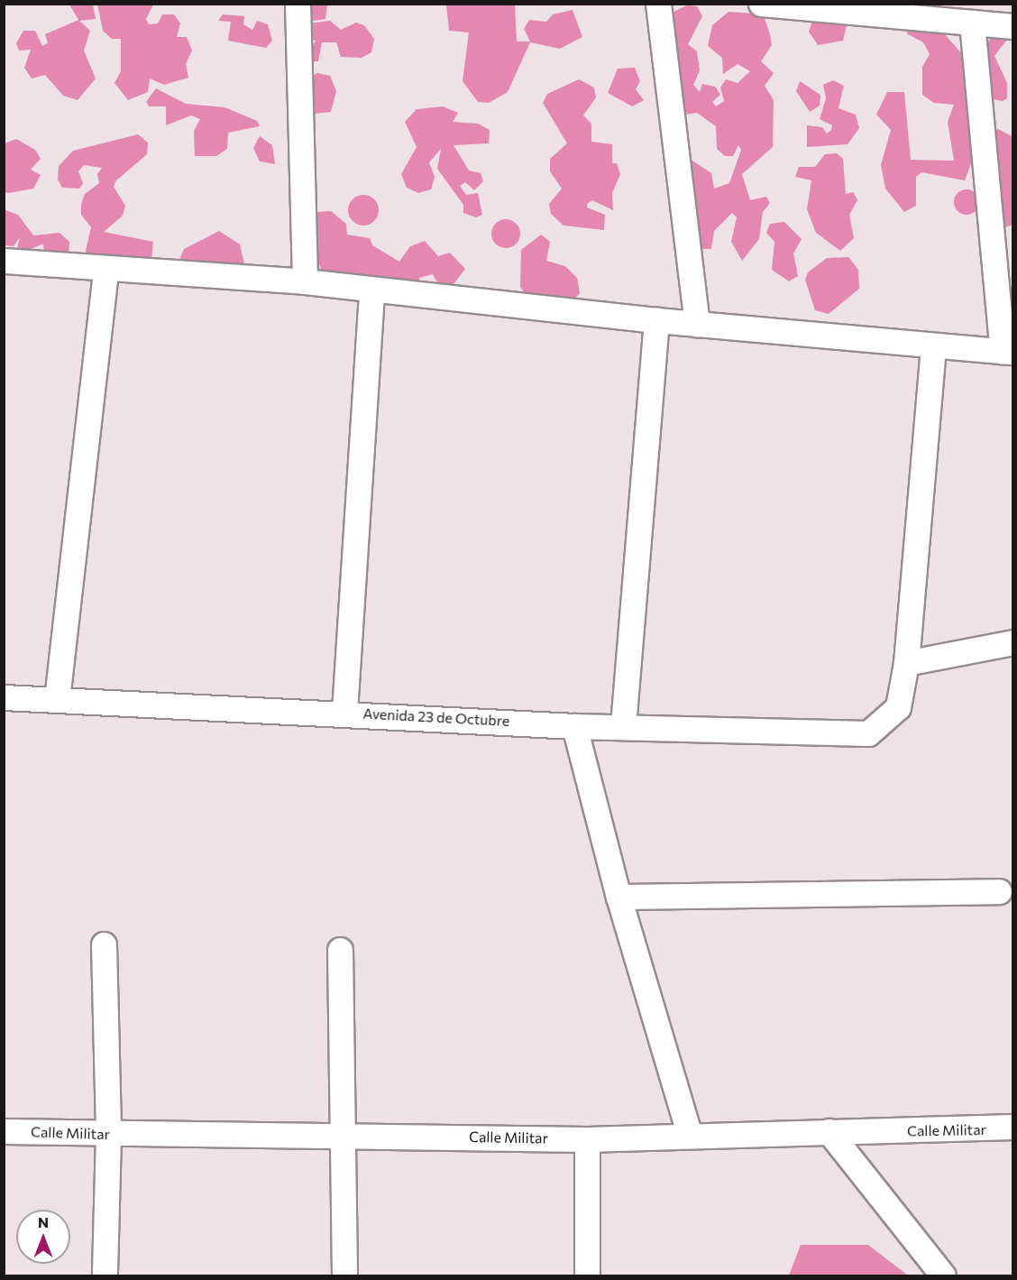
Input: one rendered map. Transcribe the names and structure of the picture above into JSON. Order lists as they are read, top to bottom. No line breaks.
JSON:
{"streets":{"street":["Avenida 23 de Octubre","Calle Militar"]},"north":"top"}
